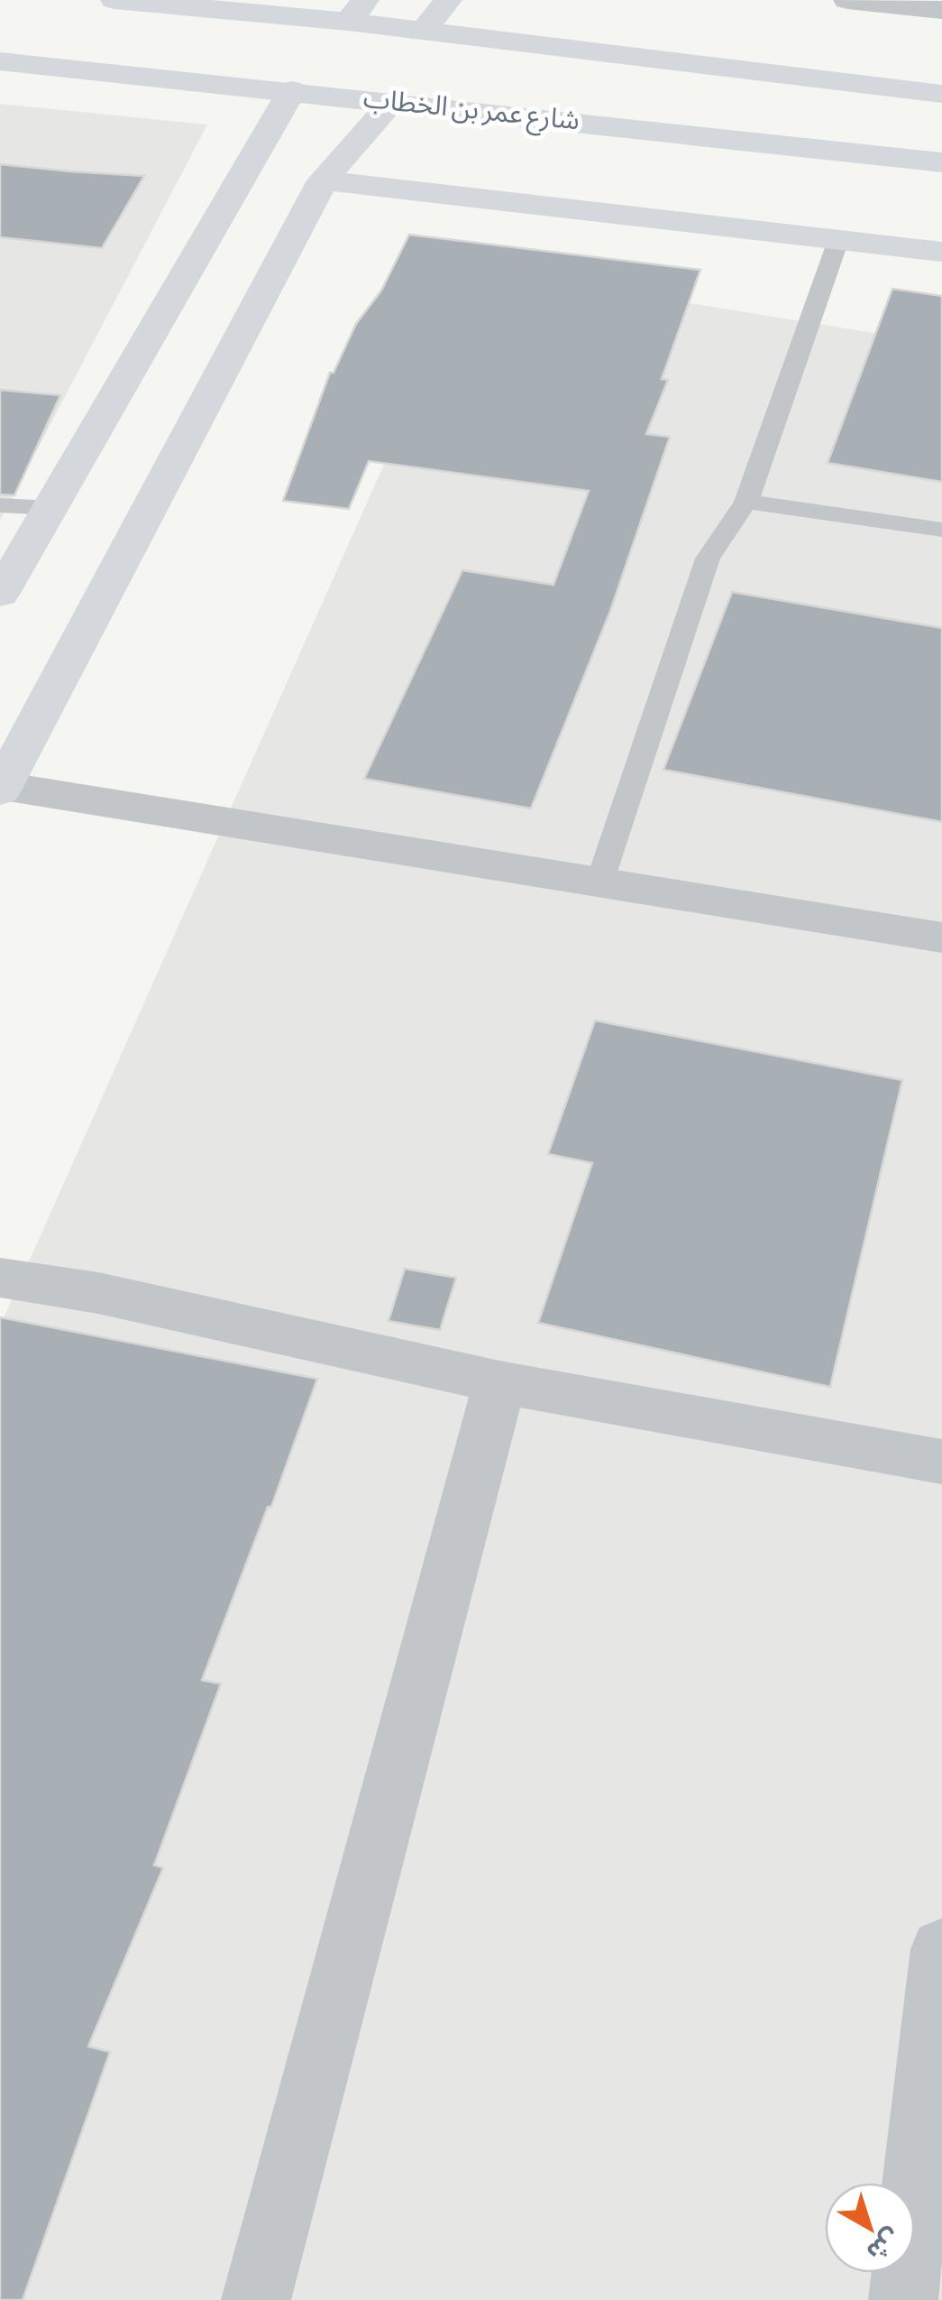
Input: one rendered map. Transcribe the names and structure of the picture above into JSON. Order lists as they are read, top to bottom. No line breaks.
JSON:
{"streets":{"street":["شارع عمر بن الخطاب"]},"north":"bottom right"}
